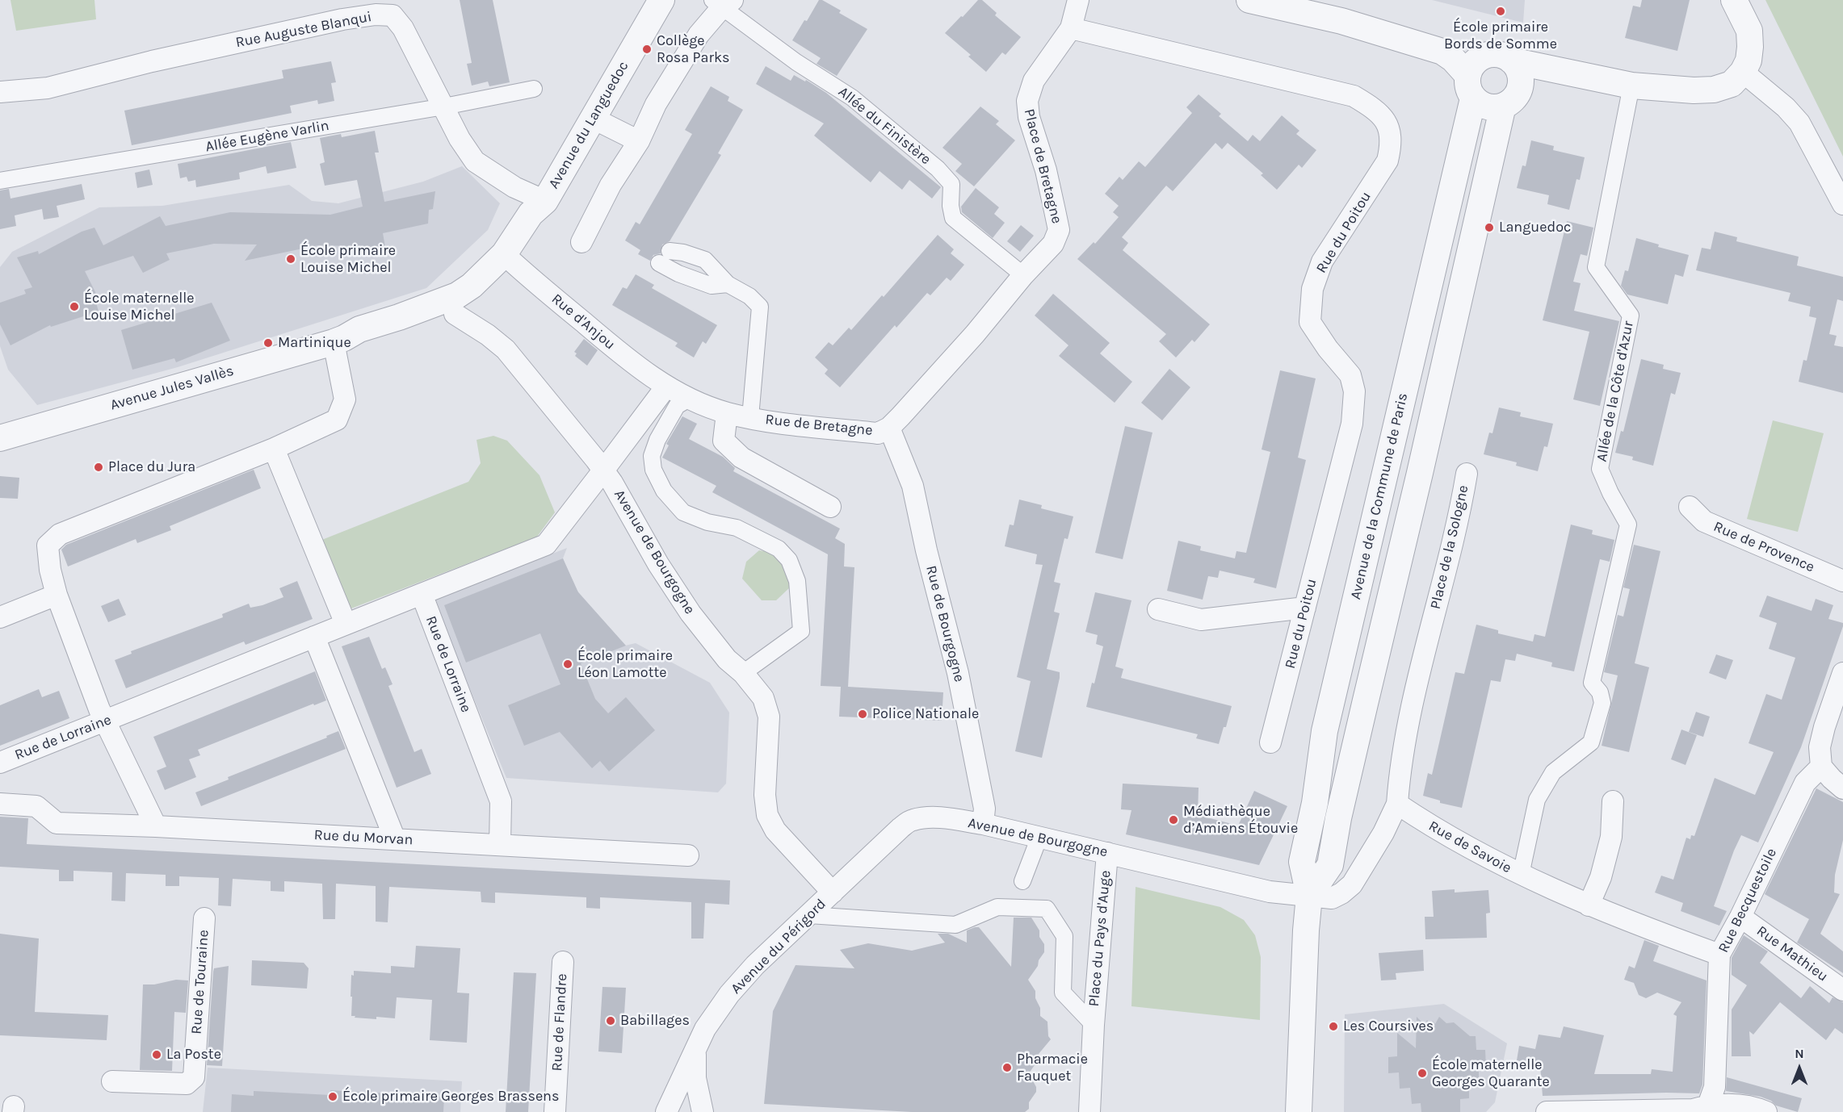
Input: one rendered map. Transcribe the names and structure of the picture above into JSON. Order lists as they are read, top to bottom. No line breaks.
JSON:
{"streets":{"street":["Rue Auguste Blanqui","Avenue du Languedoc","Allée du Finistère","Allée Eugène Varlin","Place de Bretagne","Rue du Poitou","Rue d'Anjou","Avenue Jules Vallès","Allée de la Côte d'Azur","Rue de Bretagne","Avenue de la Commune de Paris","Place de la Sologne","Rue de Provence","Avenue de Bourgogne","Rue de Bourgogne","Rue de Lorraine","Rue du Morvan","Rue de Savoie","Rue Becquestoile","Place du Pays d'Auge","Avenue du Périgord","Rue Mathieu","Rue de Touraine","Rue de Flandre"]},"crossings":[["Rue Auguste Blanqui","Avenue du Languedoc"],["Rue Auguste Blanqui","Allée Eugène Varlin"],["Avenue du Languedoc","Rue d'Anjou"],["Avenue du Languedoc","Avenue Jules Vallès"],["Allée du Finistère","Place de Bretagne"],["Allée du Finistère","Rue de Bretagne"],["Place de Bretagne","Rue du Poitou"],["Place de Bretagne","Rue de Bretagne"],["Rue d'Anjou","Rue de Bretagne"],["Avenue Jules Vallès","Avenue de Bourgogne"],["Allée de la Côte d'Azur","Rue de Savoie"],["Rue de Bretagne","Rue de Bourgogne"],["Avenue de la Commune de Paris","Avenue de Bourgogne"],["Place de la Sologne","Avenue de Bourgogne"],["Place de la Sologne","Rue de Savoie"],["Avenue de Bourgogne","Rue de Bourgogne"],["Avenue de Bourgogne","Rue de Savoie"],["Avenue de Bourgogne","Place du Pays d'Auge"],["Avenue de Bourgogne","Avenue du Périgord"],["Rue de Lorraine","Rue du Morvan"],["Rue de Savoie","Rue Becquestoile"],["Rue Becquestoile","Rue Mathieu"],["Place du Pays d'Auge","Avenue du Périgord"]],"places":["École primaire Bords de Somme","Collège Rosa Parks","Languedoc","École primaire Louise Michel","École maternelle Louise Michel","Martinique","Place du Jura","École primaire Léon Lamotte","Police Nationale","Médiathèque d’Amiens Étouvie","Babillages","Les Coursives","La Poste","Pharmacie Fauquet","École maternelle Georges Quarante","École primaire Georges Brassens"],"north":"top"}
